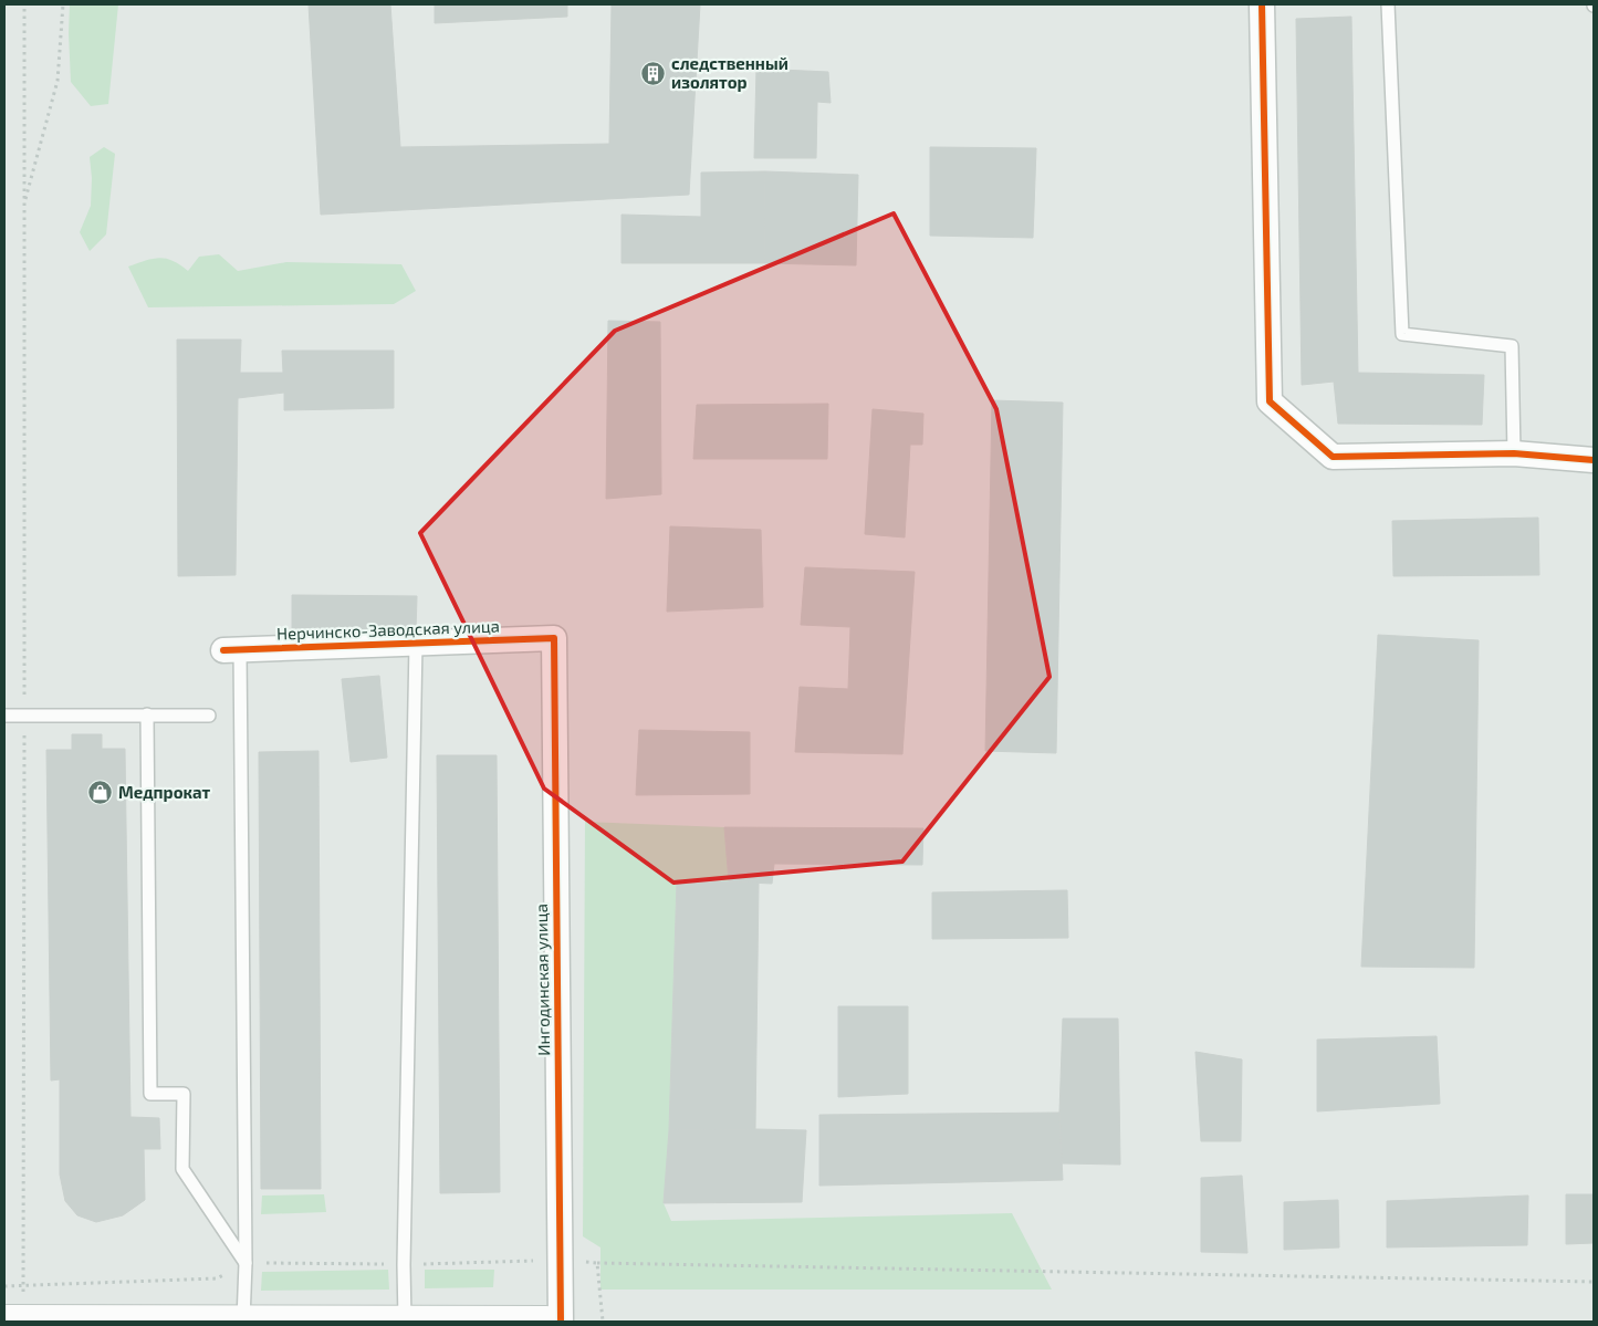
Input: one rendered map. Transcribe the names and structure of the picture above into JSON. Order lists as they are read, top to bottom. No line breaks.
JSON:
{"streets":{"street":["Нерчинско-Заводская улица","Ингодинская улица"]},"crossings":[["Нерчинско-Заводская улица","Ингодинская улица"]],"places":{"building":["следственный изолятор"],"shop":["Медпрокат"]}}
